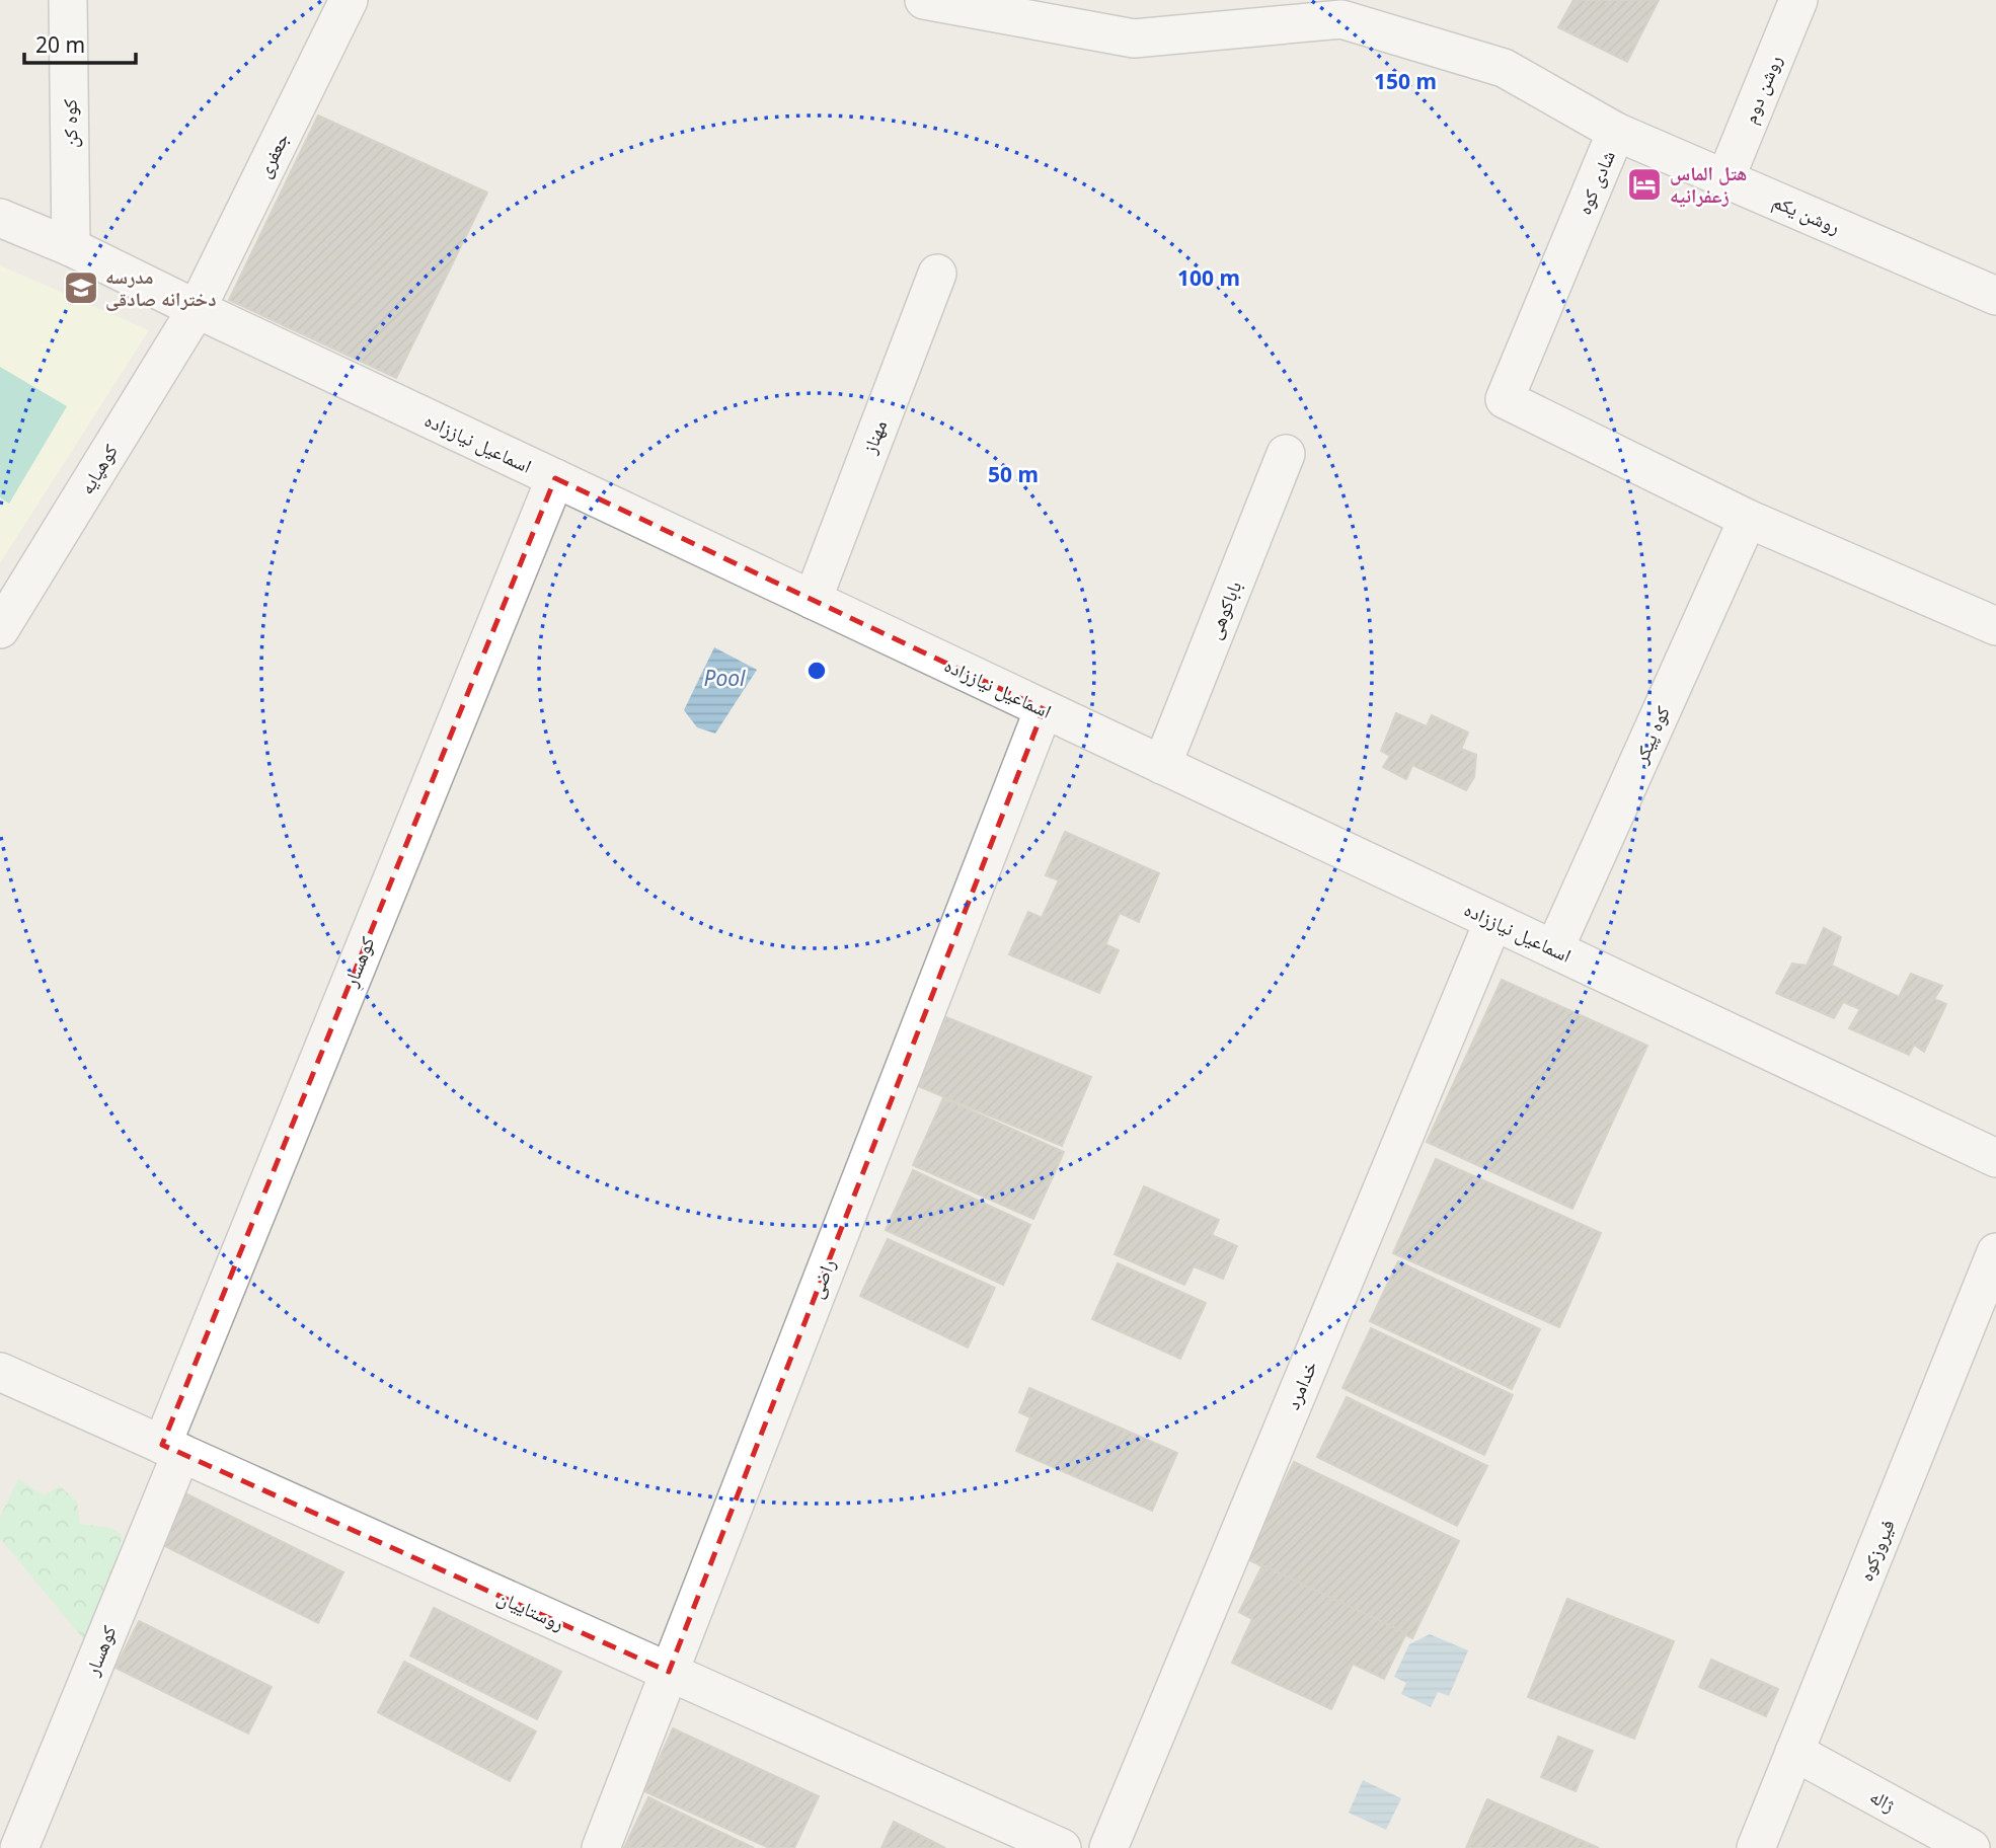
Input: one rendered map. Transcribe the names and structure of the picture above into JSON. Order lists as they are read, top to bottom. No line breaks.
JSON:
{"streets":{"street":["روشن دوم","کوه کن","جعفری","شادی کوه","روشن یکم","مهناز","اسماعیل نیاززاده","کوهپایه","باباکوهی","کوه پیکر","کوهسار","راضی","خدامرد","فیروزکوه","روستاییان","ژاله"]},"crossings":[["روشن دوم","روشن یکم"],["کوه کن","اسماعیل نیاززاده"],["جعفری","اسماعیل نیاززاده"],["جعفری","کوهپایه"],["شادی کوه","روشن یکم"],["شادی کوه","کوه پیکر"],["مهناز","اسماعیل نیاززاده"],["اسماعیل نیاززاده","کوهپایه"],["اسماعیل نیاززاده","باباکوهی"],["اسماعیل نیاززاده","کوه پیکر"],["اسماعیل نیاززاده","کوهسار"],["اسماعیل نیاززاده","راضی"],["اسماعیل نیاززاده","خدامرد"],["کوهسار","روستاییان"],["راضی","روستاییان"],["فیروزکوه","ژاله"]],"water":["Pool"],"places":{"hotel":["هتل الماس زعفرانیه"],"school or university":["مدرسه دخترانه صادقی"]},"scale_bar":"20 m","rings":["150 m","100 m","50 m"]}
